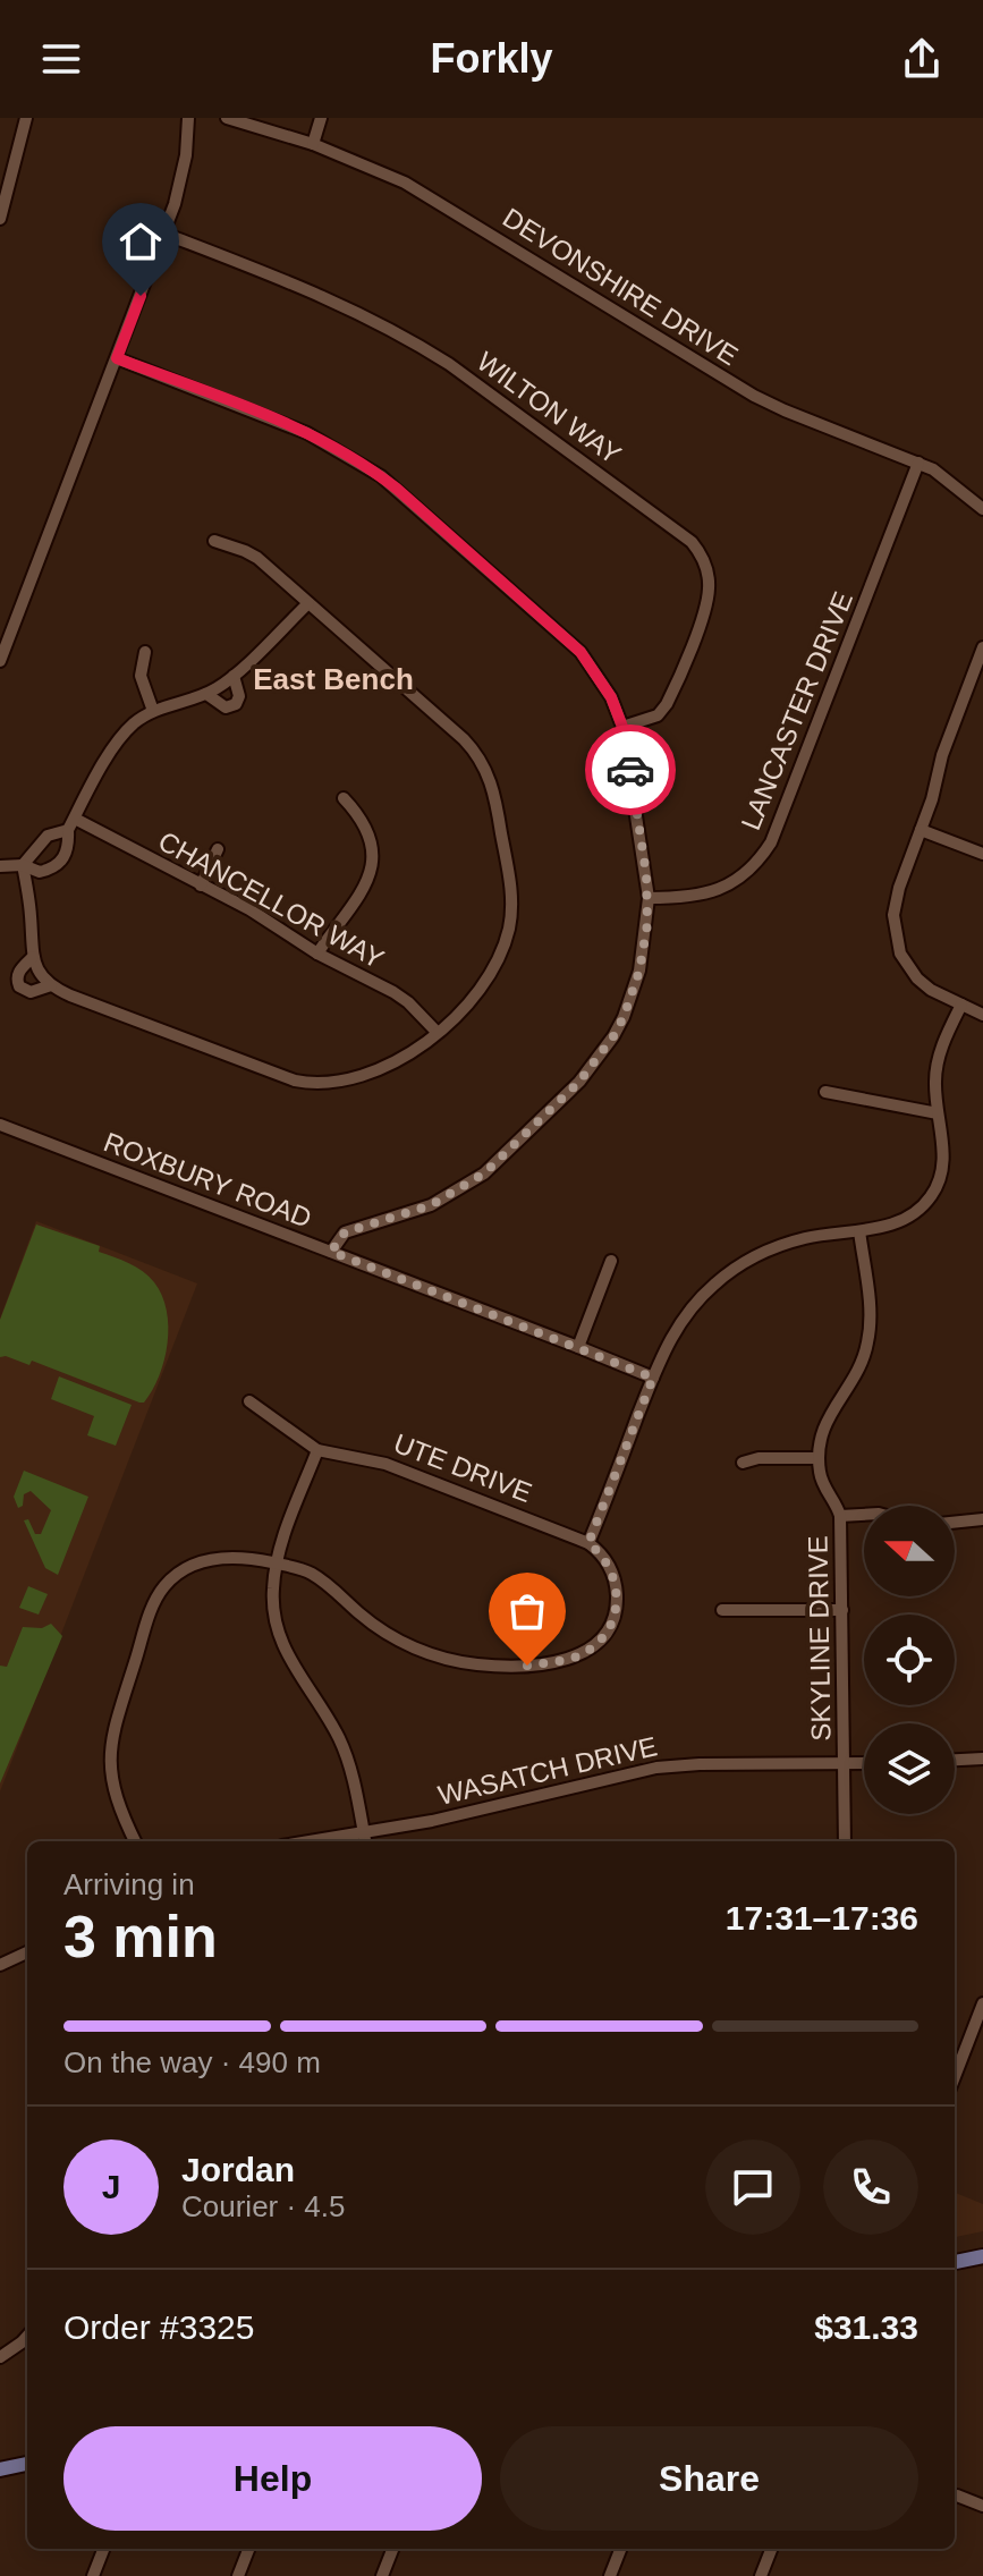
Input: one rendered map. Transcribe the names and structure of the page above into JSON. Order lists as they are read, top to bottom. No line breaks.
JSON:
{"streets":{"street":["DEVONSHIRE DRIVE","WILTON WAY","LANCASTER DRIVE","CHANCELLOR WAY","ROXBURY ROAD","UTE DRIVE","SKYLINE DRIVE","WASATCH DRIVE"]},"crossings":[["DEVONSHIRE DRIVE","LANCASTER DRIVE"],["SKYLINE DRIVE","WASATCH DRIVE"]],"districts":["East Bench"],"north":"left","page":{"header":"Forkly","heading":["3 min","Arriving in","17:31–17:36"],"panel":["Jordan","Courier · 4.5","Order #3325","$31.33"],"bar":"On the way · 490 m","round":"J","buttons":["Help","Share"]}}
